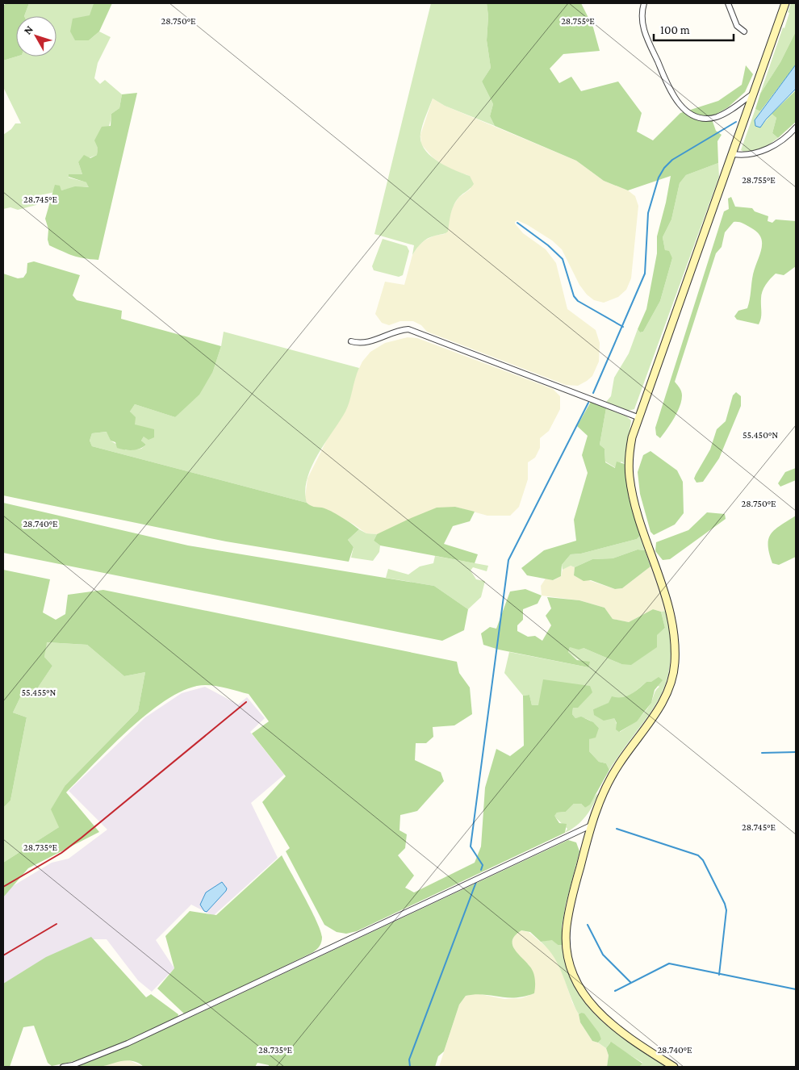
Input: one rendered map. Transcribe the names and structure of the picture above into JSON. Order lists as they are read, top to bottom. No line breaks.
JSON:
{"scale_bar":"100 m","north":"top left","coordinates":["28.750°E","28.755°E","28.745°E","55.450°N","28.740°E","55.455°N","28.735°E"]}
